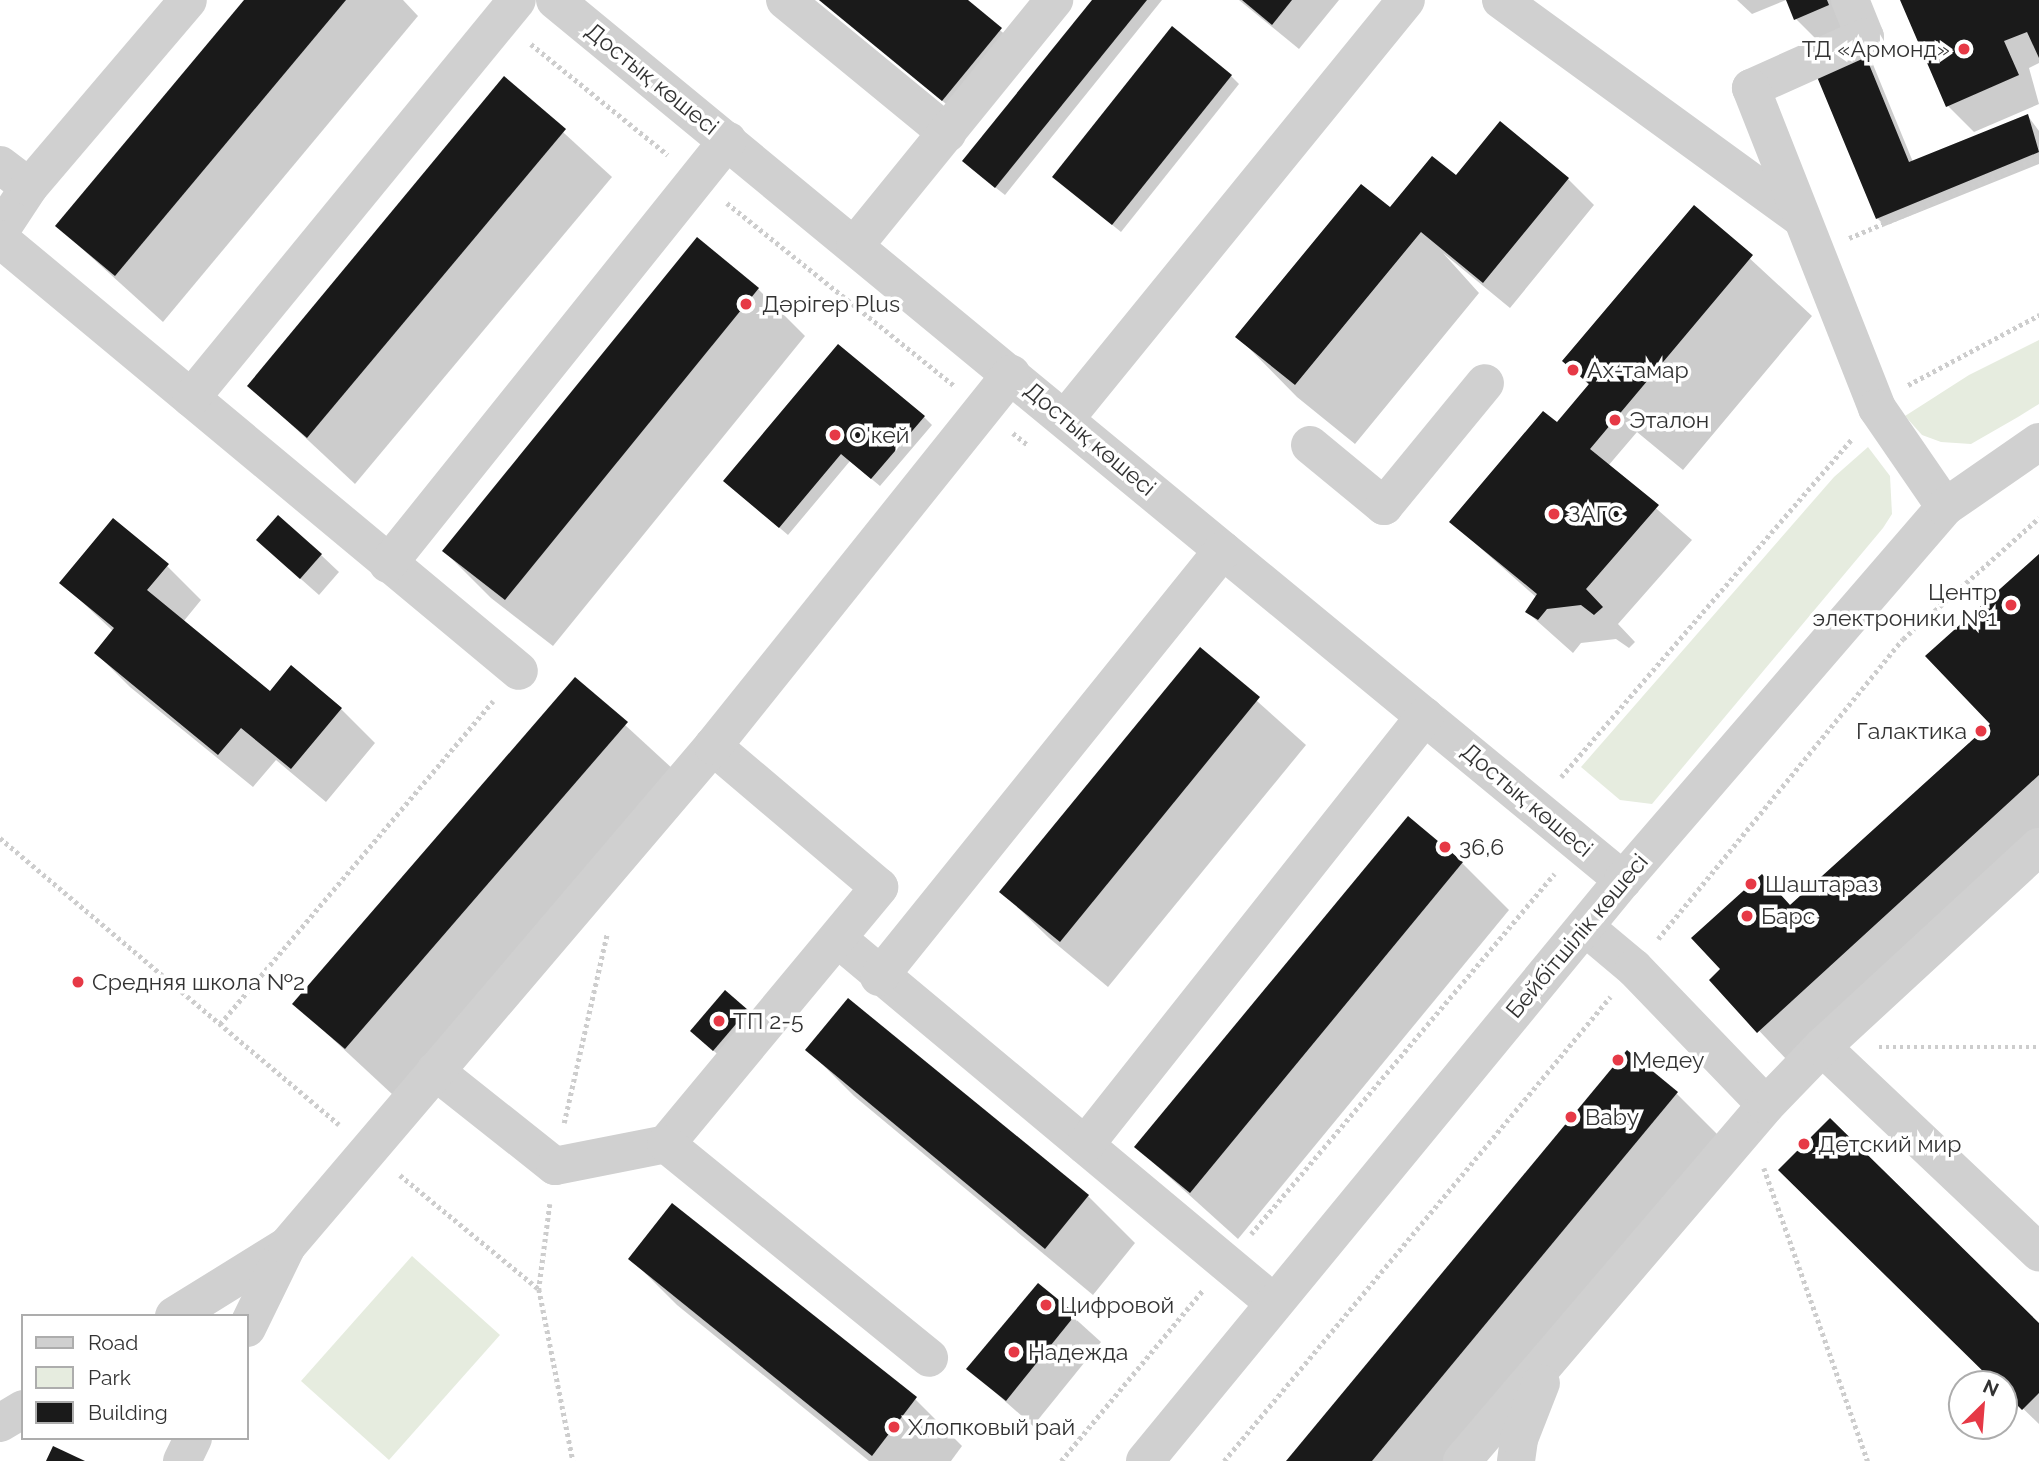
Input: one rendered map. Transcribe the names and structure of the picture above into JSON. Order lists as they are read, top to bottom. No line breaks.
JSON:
{"streets":{"street":["Достық көшесі","Бейбітшілік көшесі"]},"crossings":[["Достық көшесі","Бейбітшілік көшесі"]],"places":["ТД «Армонд»","Дәрігер Plus","Ах-тамар","Эталон","О'кей","ЗАГС","Центр электроники №1","Галактика","36,6","Шаштараз","Барс","Средняя школа №2","ТП 2-5","Медеу","Baby","Детский мир","Цифровой","Надежда","Хлопковый рай"],"legend":["Road","Park","Building"],"north":"top right"}
